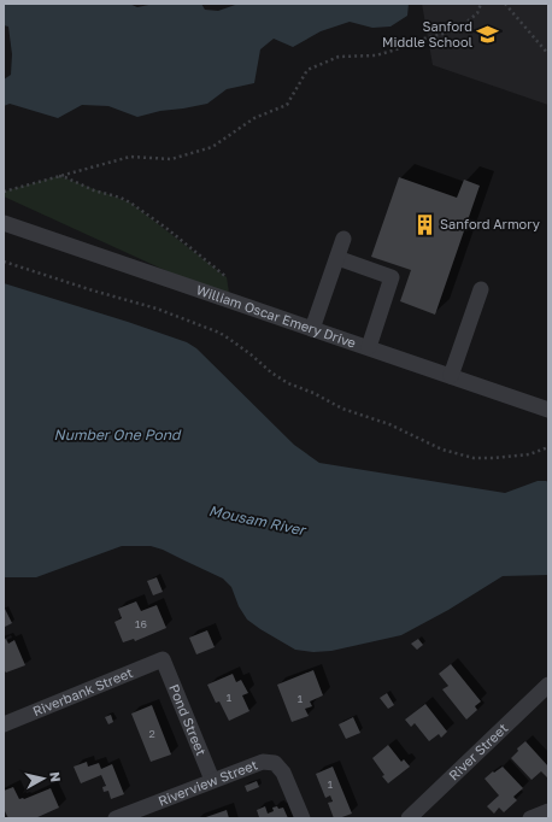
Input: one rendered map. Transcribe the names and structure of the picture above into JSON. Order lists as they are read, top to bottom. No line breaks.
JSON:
{"streets":{"street":["William Oscar Emery Drive","Riverbank Street","Pond Street","River Street","Riverview Street"]},"crossings":[["Riverbank Street","Pond Street"],["Pond Street","Riverview Street"]],"water":["Number One Pond","Mousam River"],"places":{"school or university":["Sanford Middle School"],"building":["Sanford Armory"]},"house_numbers":["16","1","1","2","1"],"north":"right"}
